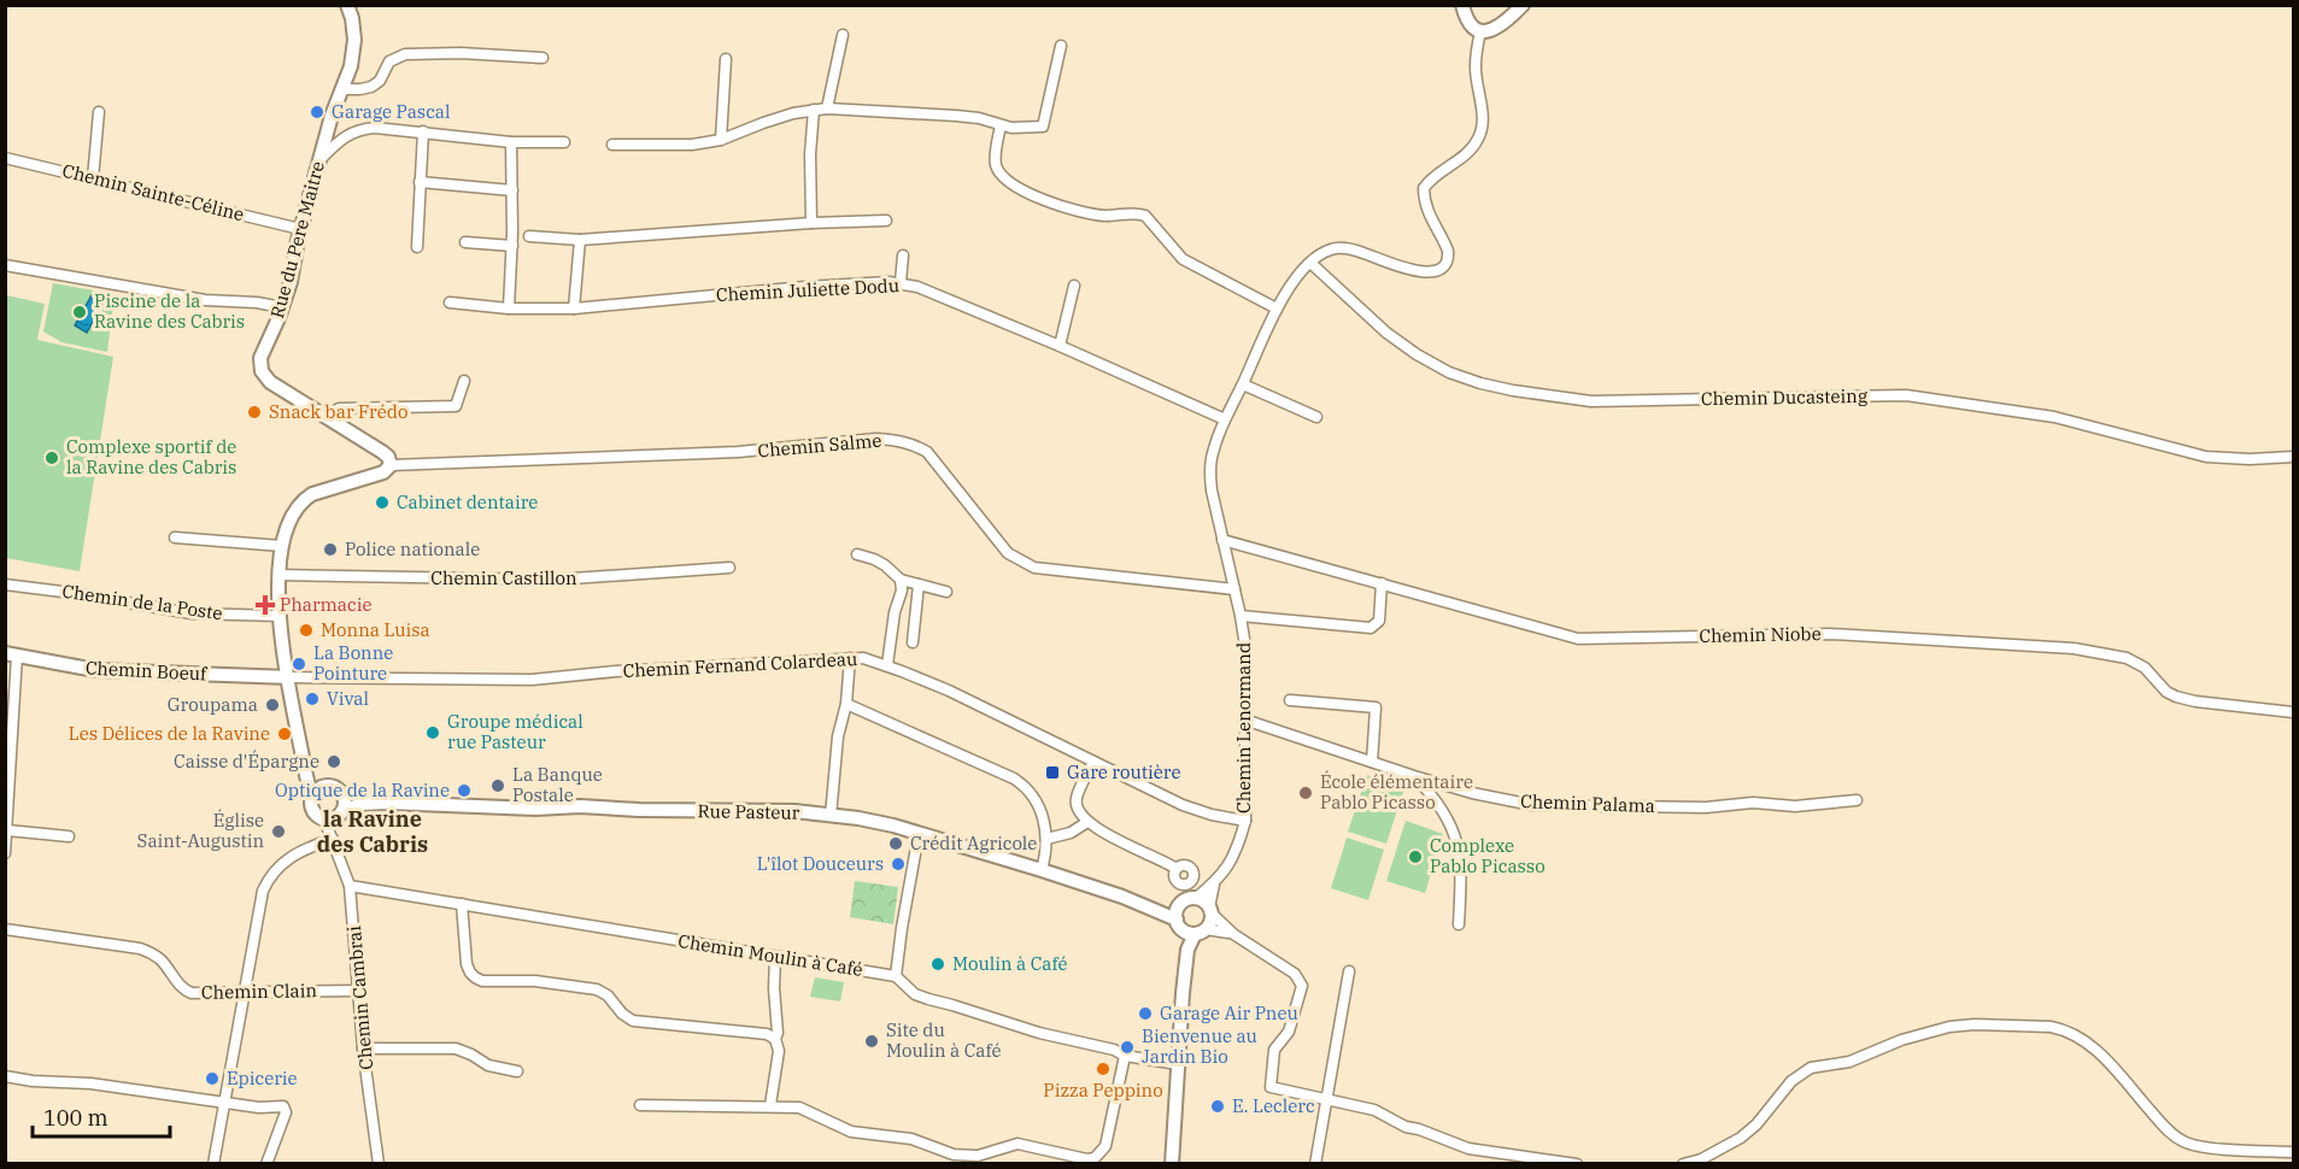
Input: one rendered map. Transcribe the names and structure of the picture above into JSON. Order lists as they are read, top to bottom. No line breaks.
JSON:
{"streets":{"main road":["Rue du Pere Maitre","Chemin Boeuf","Rue Pasteur"],"street":["Chemin Sainte-Céline","Chemin Juliette Dodu","Chemin Ducasteing","Chemin Salme","Chemin Castillon","Chemin de la Poste","Chemin Niobe","Chemin Fernand Colardeau","Chemin Lenormand","Chemin Palama","Chemin Moulin à Café","Chemin Clain","Chemin Cambrai"]},"crossings":[["Chemin Sainte-Céline","Rue du Pere Maitre"],["Rue du Pere Maitre","Chemin Salme"],["Chemin Juliette Dodu","Chemin Lenormand"],["Chemin Ducasteing","Chemin Lenormand"],["Chemin Salme","Chemin Lenormand"],["Chemin Niobe","Chemin Lenormand"],["Chemin Fernand Colardeau","Chemin Boeuf"],["Chemin Fernand Colardeau","Chemin Lenormand"],["Chemin Lenormand","Chemin Palama"],["Chemin Lenormand","Rue Pasteur"],["Rue Pasteur","Chemin Cambrai"],["Chemin Moulin à Café","Chemin Cambrai"],["Chemin Clain","Chemin Cambrai"]],"districts":["la Ravine des Cabris"],"places":{"other":["Garage Pascal","Piscine de la Ravine des Cabris","Snack bar Frédo","Complexe sportif de la Ravine des Cabris","Cabinet dentaire","Police nationale","Monna Luisa","La Bonne Pointure","Vival","Groupama","Groupe médical rue Pasteur","Les Délices de la Ravine","Caisse d'Épargne","La Banque Postale","Optique de la Ravine","École élémentaire Pablo Picasso","Église Saint-Augustin","Crédit Agricole","Complexe Pablo Picasso","L'îlot Douceurs","Moulin à Café","Garage Air Pneu","Site du Moulin à Café","Bienvenue au Jardin Bio","Pizza Peppino","Epicerie","E. Leclerc"],"health":["Pharmacie"],"transit":["Gare routière"]},"scale_bar":"100 m"}
